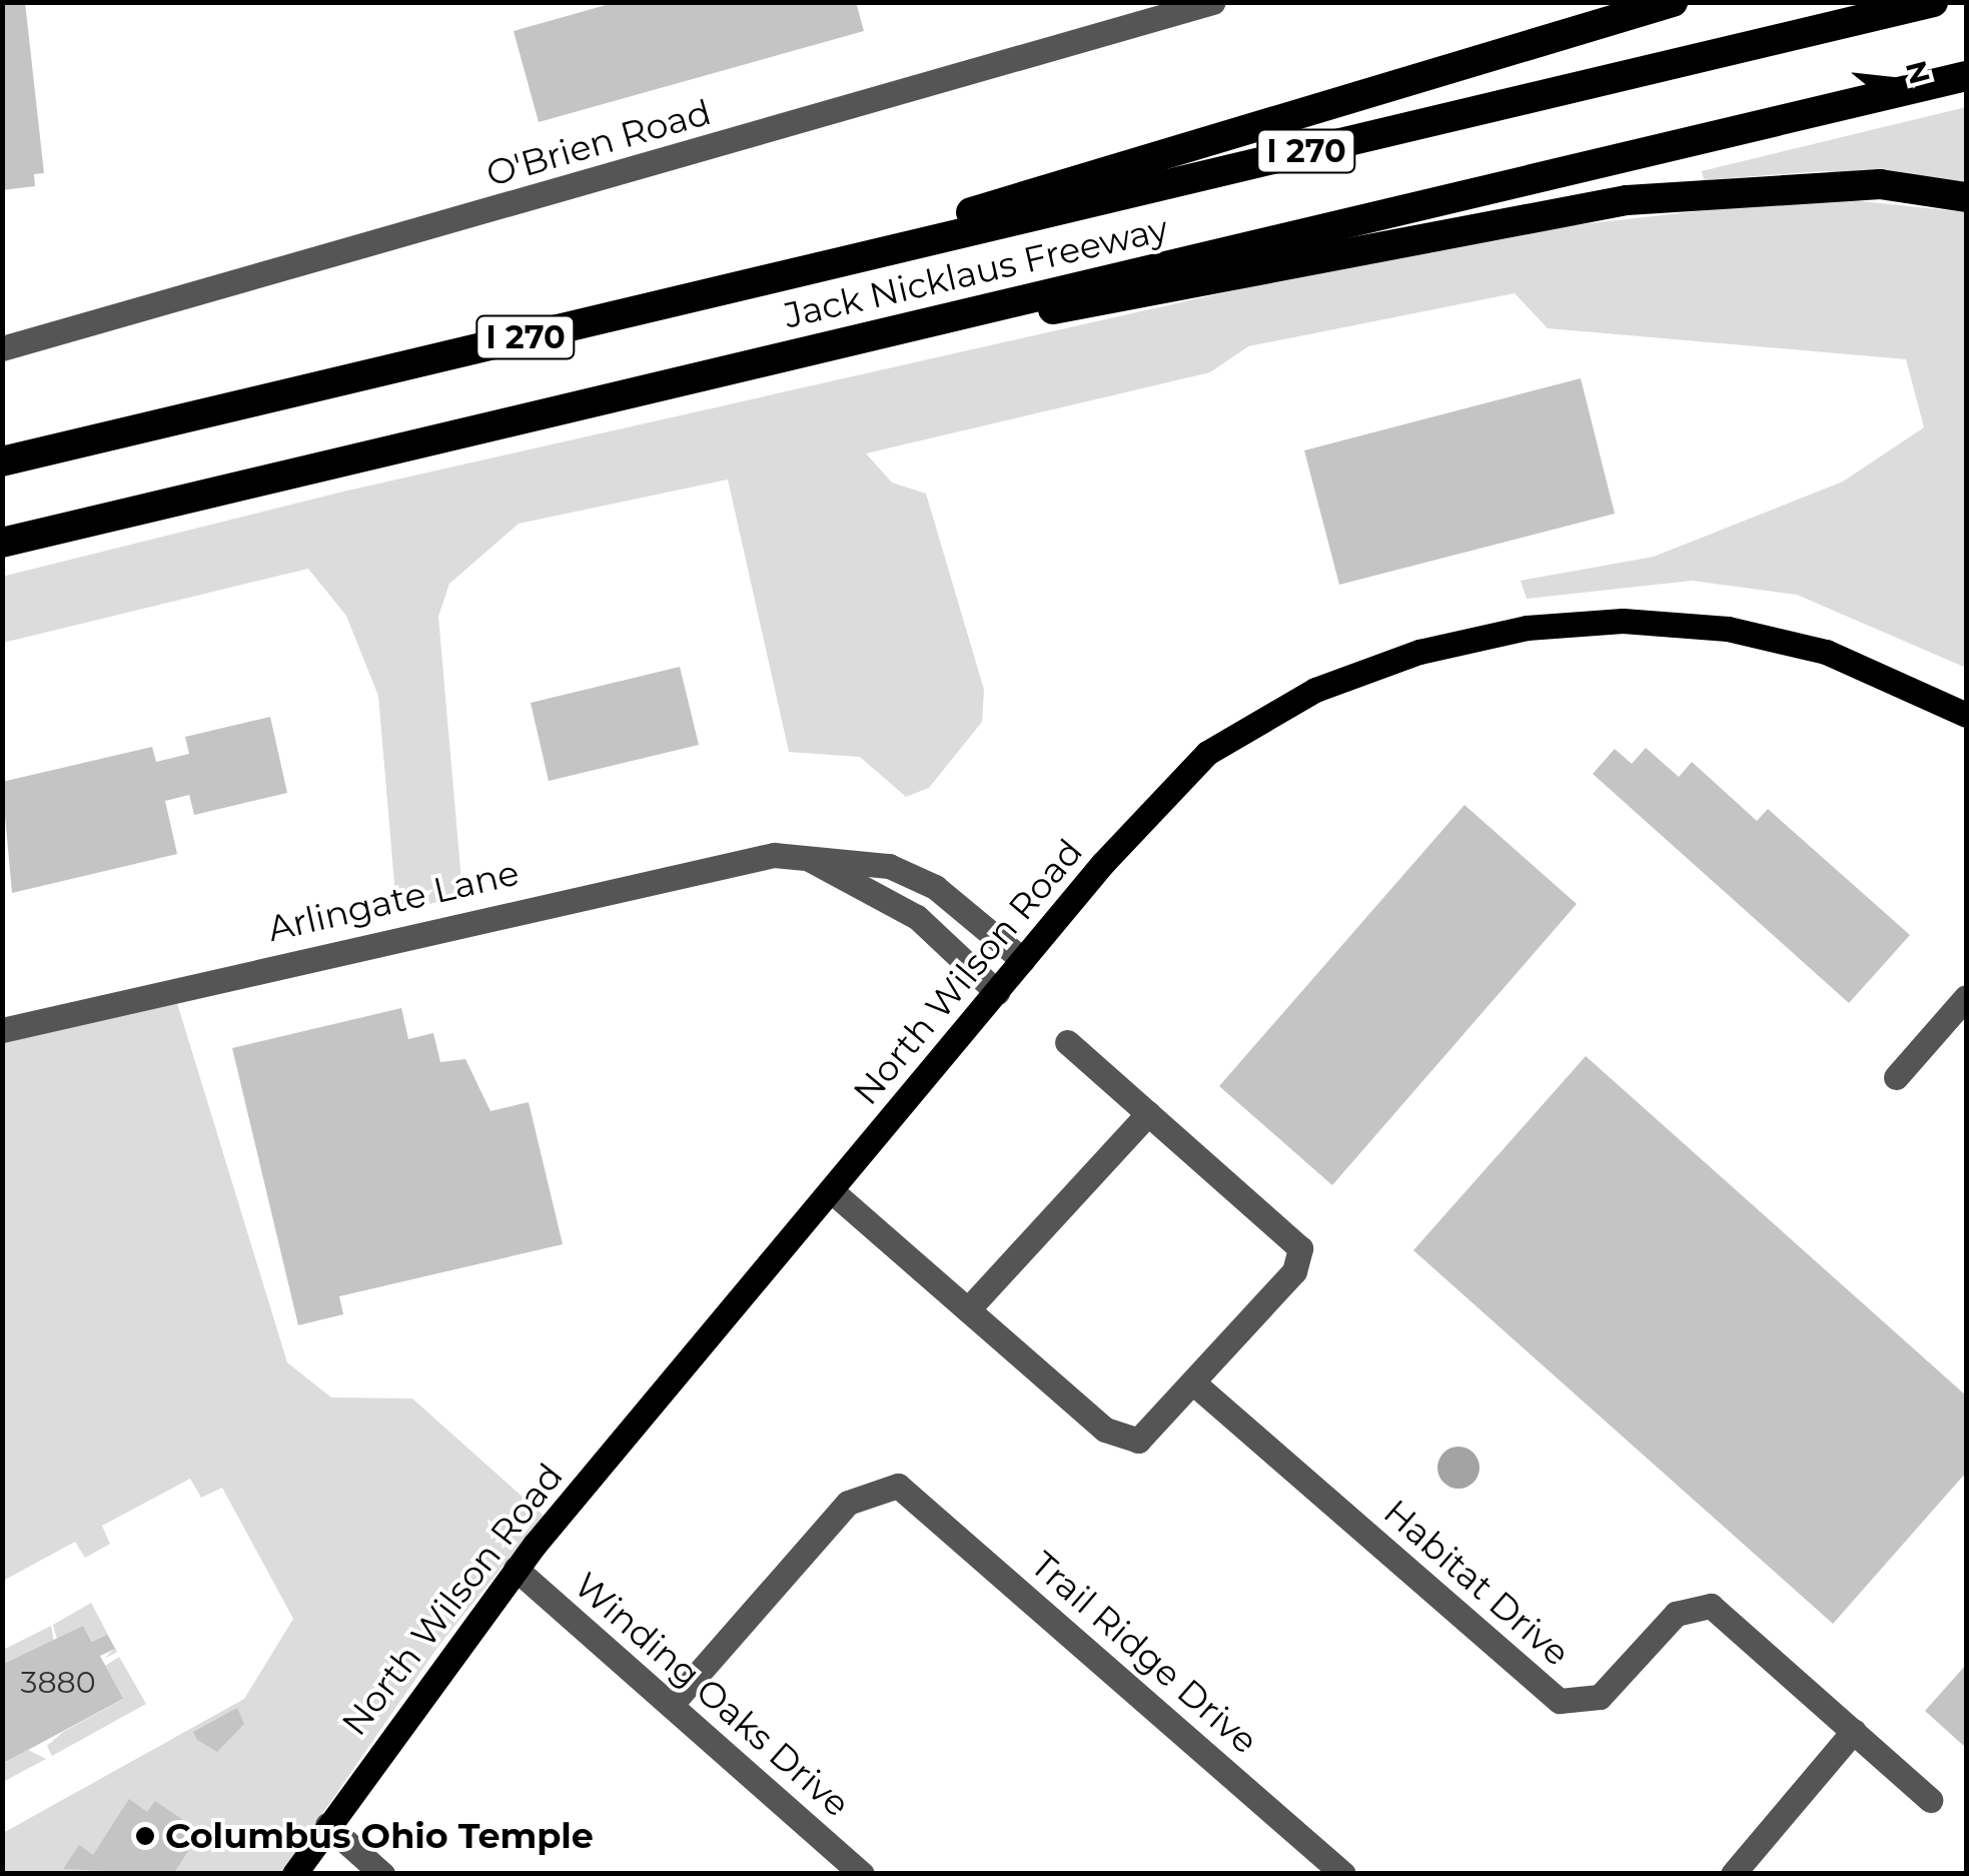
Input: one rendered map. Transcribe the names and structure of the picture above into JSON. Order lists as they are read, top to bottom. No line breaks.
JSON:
{"streets":{"highway":["I 270","Jack Nicklaus Freeway"],"main road":["North Wilson Road"],"street":["O'Brien Road","Arlingate Lane","Habitat Drive","Trail Ridge Drive","Winding Oaks Drive"]},"crossings":[["Arlingate Lane","North Wilson Road"],["North Wilson Road","Winding Oaks Drive"],["Trail Ridge Drive","Winding Oaks Drive"]],"places":["Columbus Ohio Temple"],"house_numbers":["3880"],"north":"right"}
